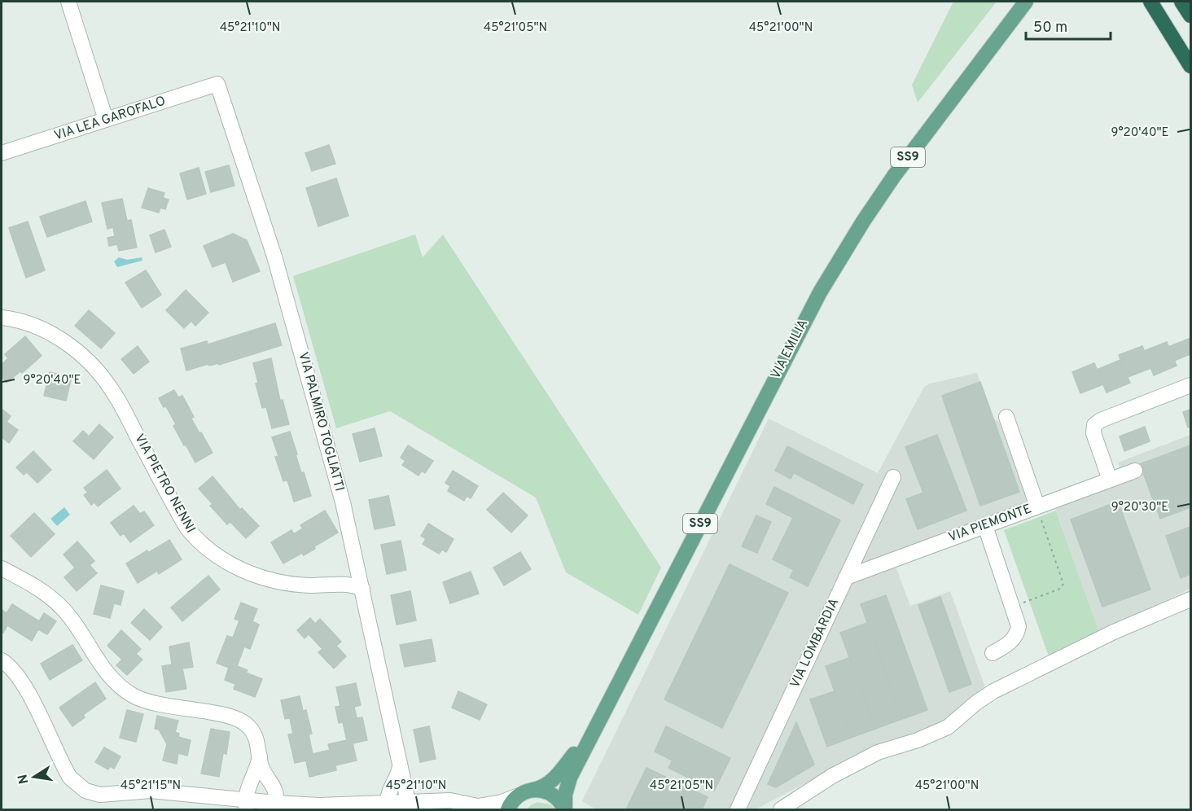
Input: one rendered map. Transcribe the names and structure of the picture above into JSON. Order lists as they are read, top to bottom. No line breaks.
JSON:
{"streets":{"main road":["SS9","VIA EMILIA"],"street":["VIA LEA GAROFALO","VIA PALMIRO TOGLIATTI","VIA PIETRO NENNI","VIA PIEMONTE","VIA LOMBARDIA"]},"crossings":[["VIA LEA GAROFALO","VIA PALMIRO TOGLIATTI"],["VIA PALMIRO TOGLIATTI","VIA PIETRO NENNI"],["VIA PIEMONTE","VIA LOMBARDIA"]],"scale_bar":"50 m","north":"left","coordinates":["45°21'10\"N","45°21'05\"N","45°21'00\"N","9°20'40\"E","9°20'30\"E","45°21'15\"N"]}
